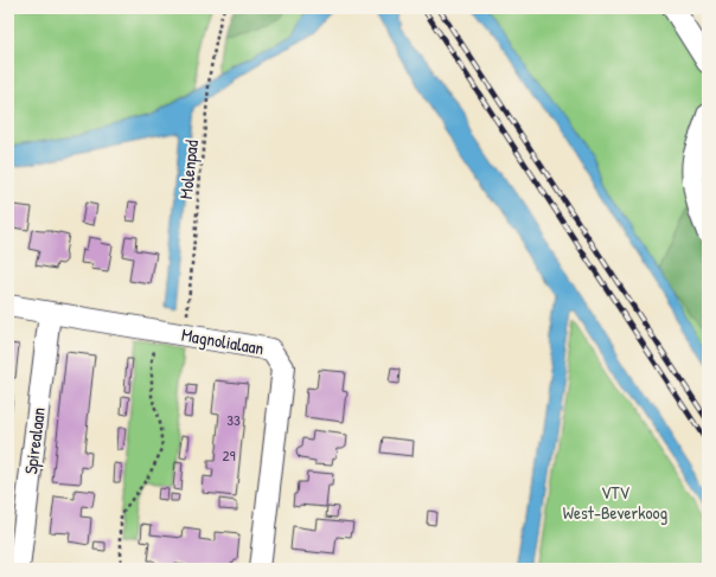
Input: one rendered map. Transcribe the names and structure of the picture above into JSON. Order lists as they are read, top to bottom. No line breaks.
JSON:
{"streets":{"street":["Magnolialaan","Spirealaan"],"path":["Molenpad"]},"crossings":[["Molenpad","Magnolialaan"],["Magnolialaan","Spirealaan"]],"parks":["VTV West-Beverkoog"],"house_numbers":["33","29"]}
